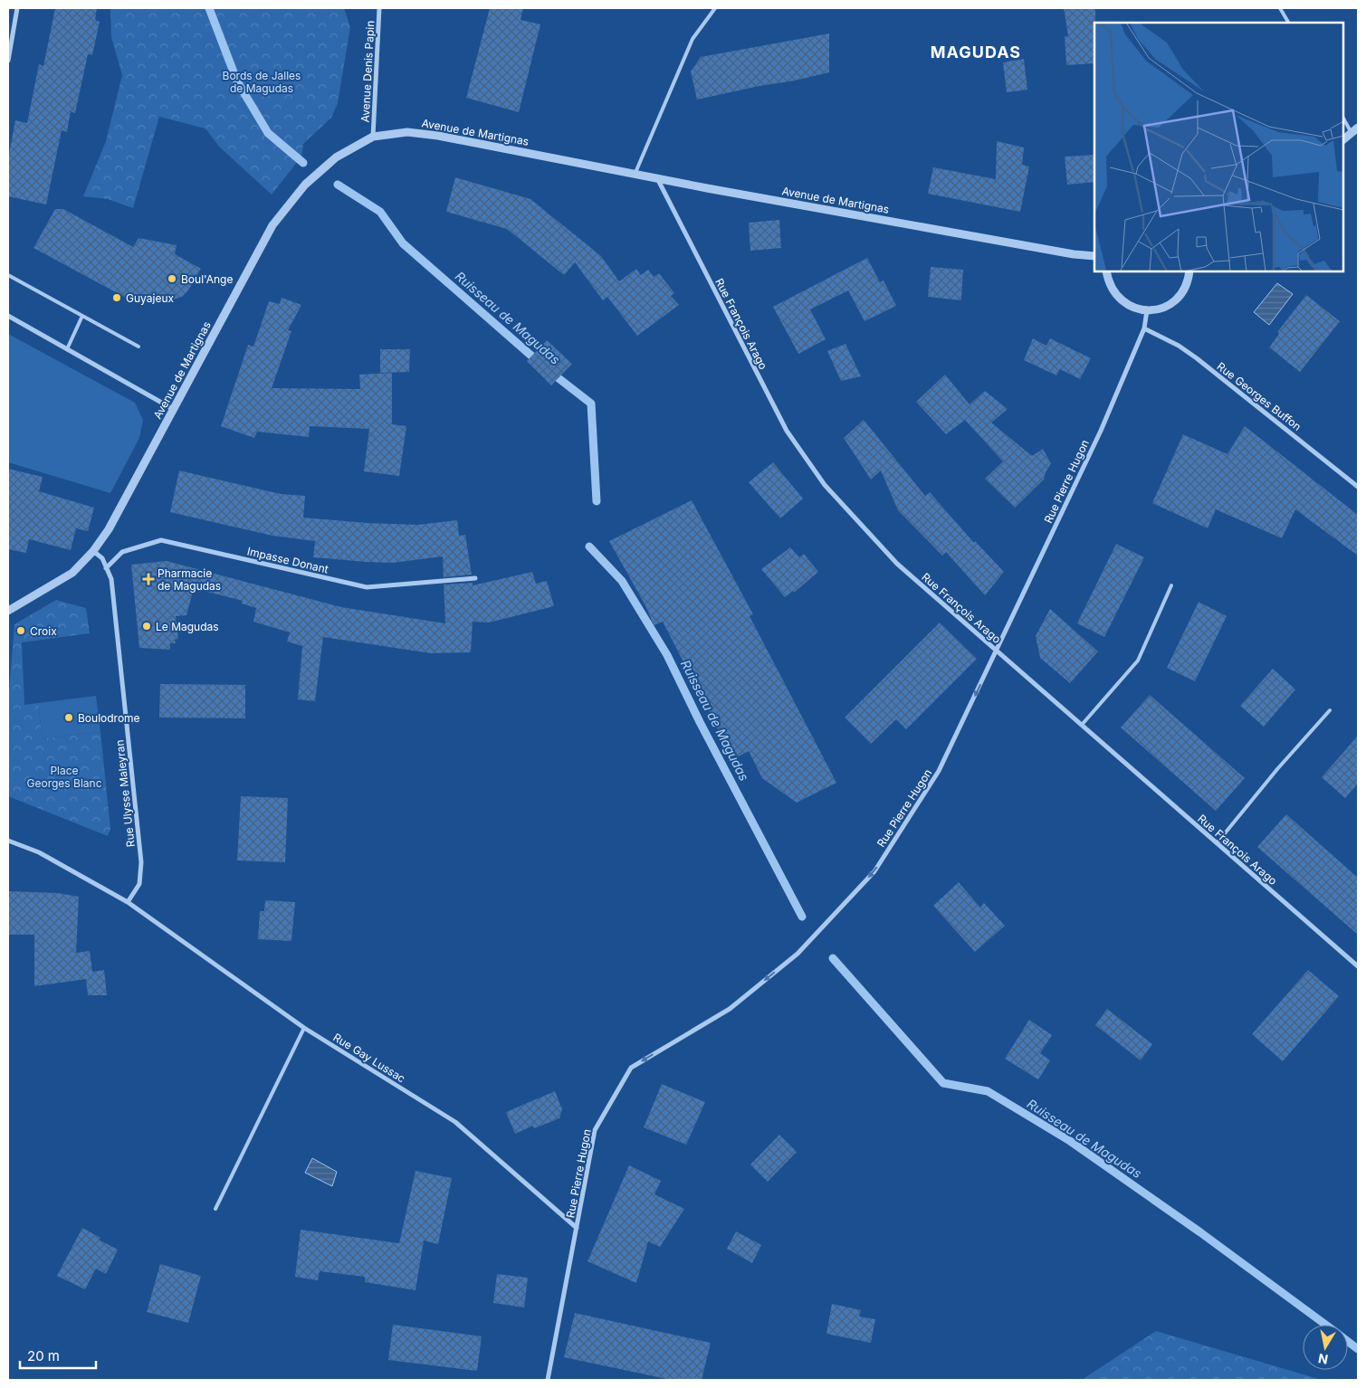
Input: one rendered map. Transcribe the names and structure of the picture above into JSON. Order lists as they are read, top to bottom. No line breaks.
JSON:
{"streets":{"street":["Avenue Denis Papin","Avenue de Martignas","Rue François Arago","Rue Georges Buffon","Rue Pierre Hugon","Impasse Donant","Rue Ulysse Maleyran","Rue Gay Lussac"]},"crossings":[["Avenue Denis Papin","Avenue de Martignas"],["Avenue de Martignas","Rue François Arago"],["Avenue de Martignas","Rue Ulysse Maleyran"],["Rue François Arago","Rue Pierre Hugon"],["Rue Georges Buffon","Rue Pierre Hugon"],["Rue Pierre Hugon","Rue Gay Lussac"],["Impasse Donant","Rue Ulysse Maleyran"],["Rue Ulysse Maleyran","Rue Gay Lussac"]],"one_way":["Rue Pierre Hugon"],"districts":["MAGUDAS"],"water":["Ruisseau de Magudas"],"parks":["Bords de Jalles de Magudas","Place Georges Blanc"],"places":{"other":["Boul'Ange","Guyajeux","Le Magudas","Croix","Boulodrome"],"health":["Pharmacie de Magudas"]},"scale_bar":"20 m","north":"bottom"}
